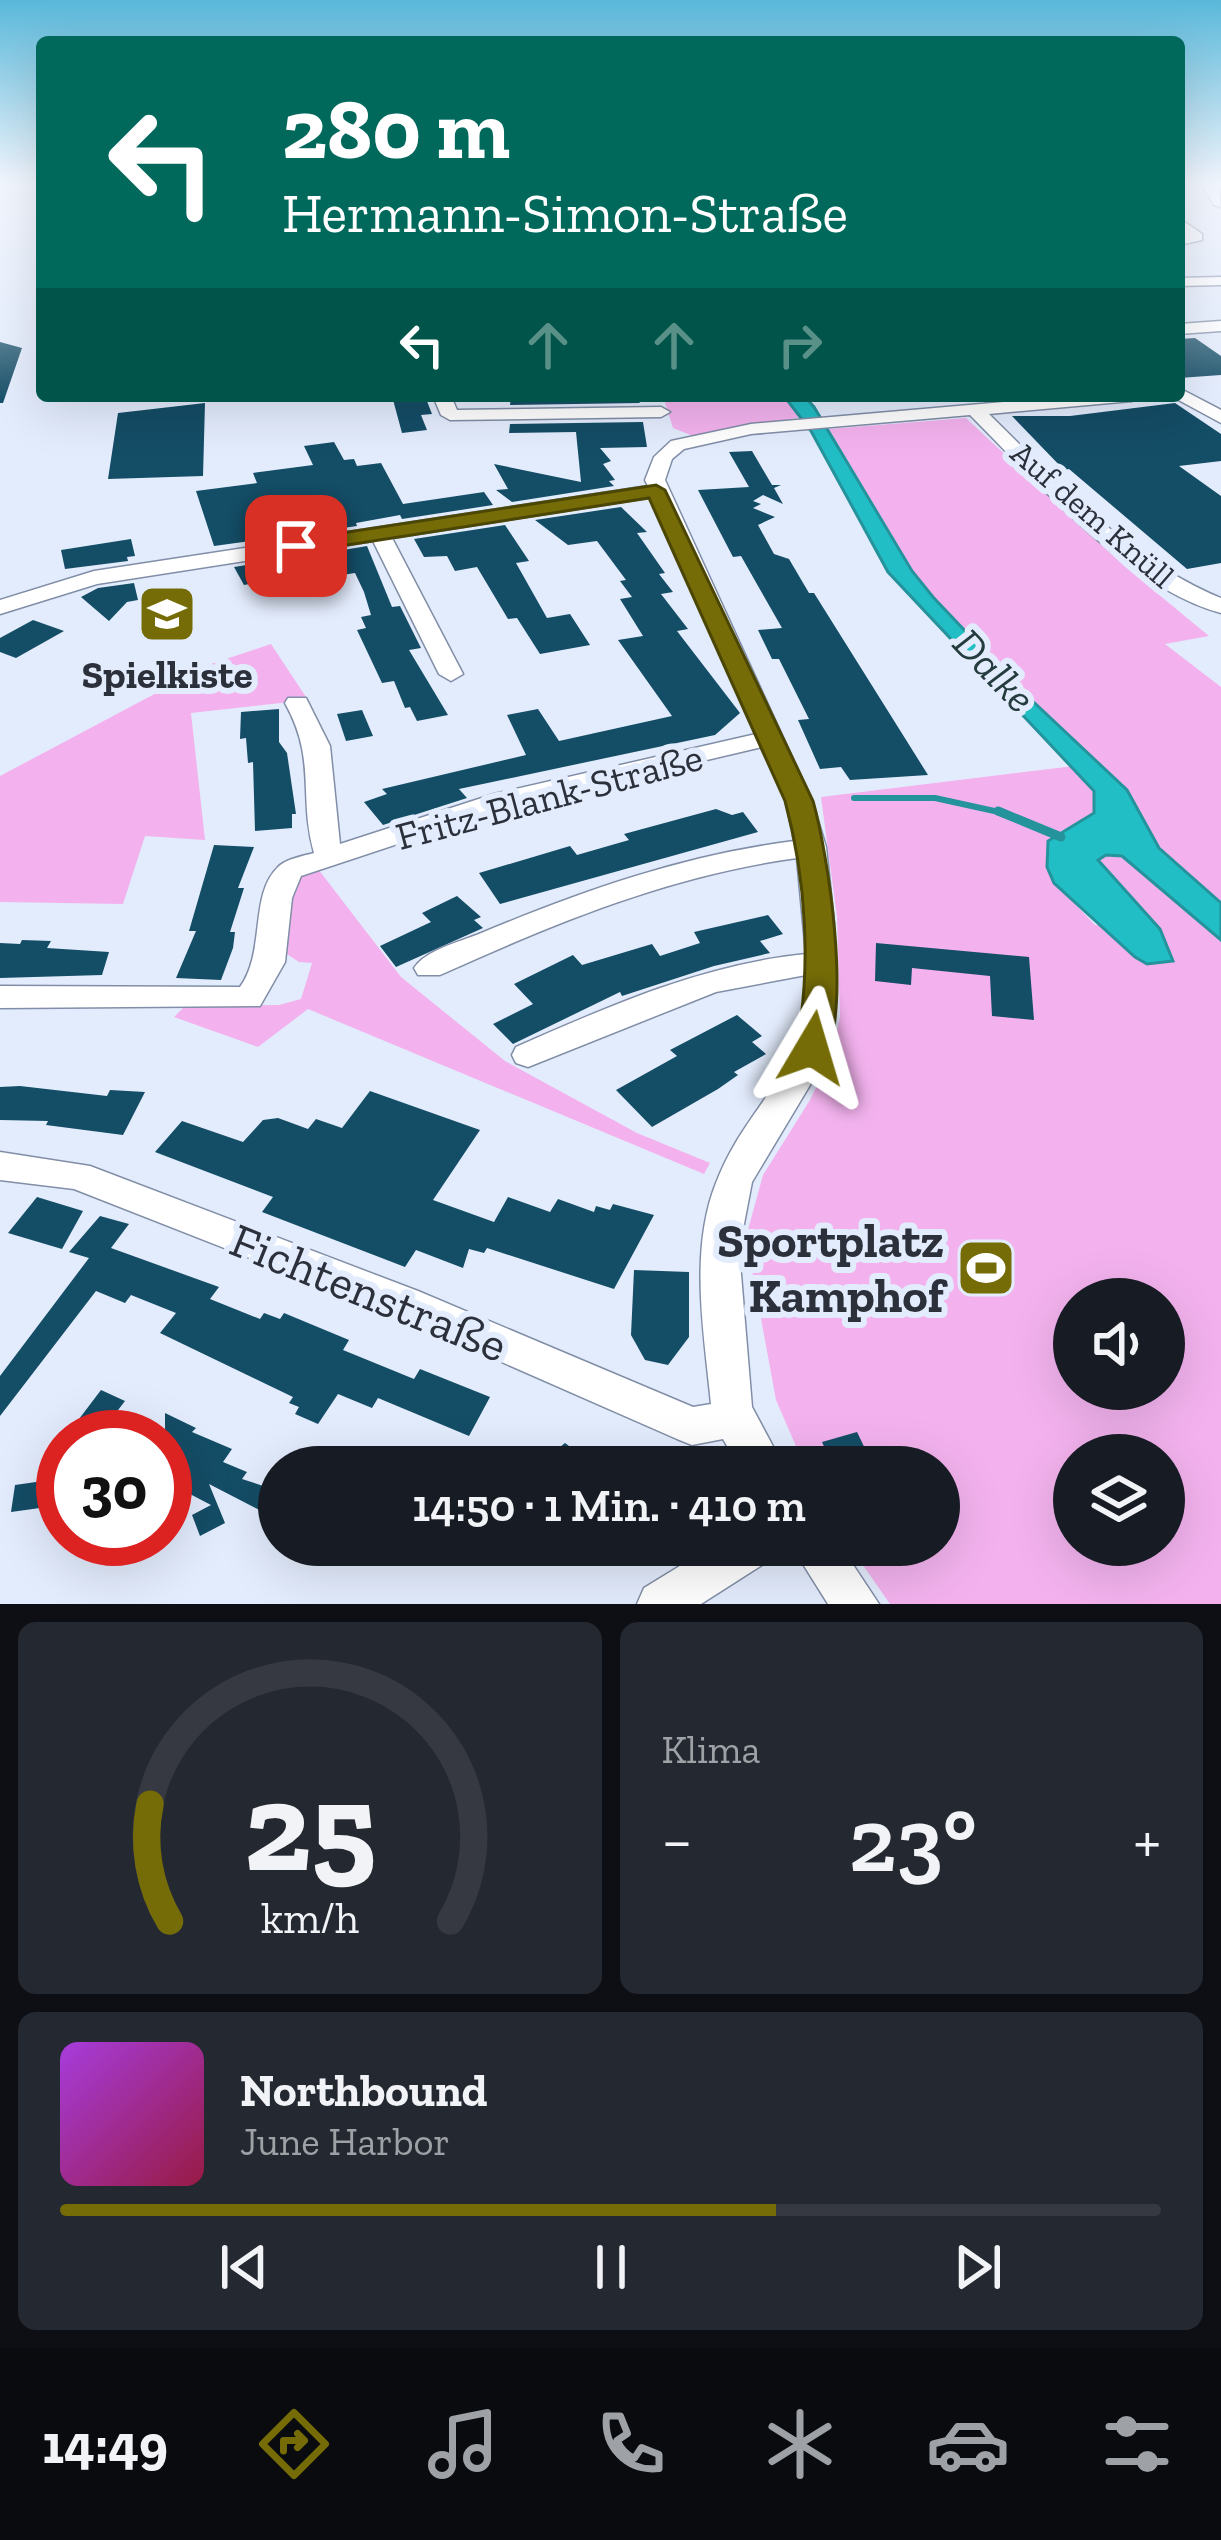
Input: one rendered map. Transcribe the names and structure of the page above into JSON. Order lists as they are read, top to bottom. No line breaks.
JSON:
{"streets":{"street":["Auf dem Knüll","Fritz-Blank-Straße","Fichtenstraße"]},"water":["Dalke"],"places":{"school or university":["Spielkiste"],"sports":["Sportplatz Kamphof"]},"page":{"turn":["280 m","Hermann-Simon-Straße"],"limit":"30","trip":"14:50 · 1 Min. · 410 m","tile":"Klima","heat":["−","23°","+"],"song":["Northbound","June Harbor"],"tabs":"14:49","gauge":["25","km/h"]}}
